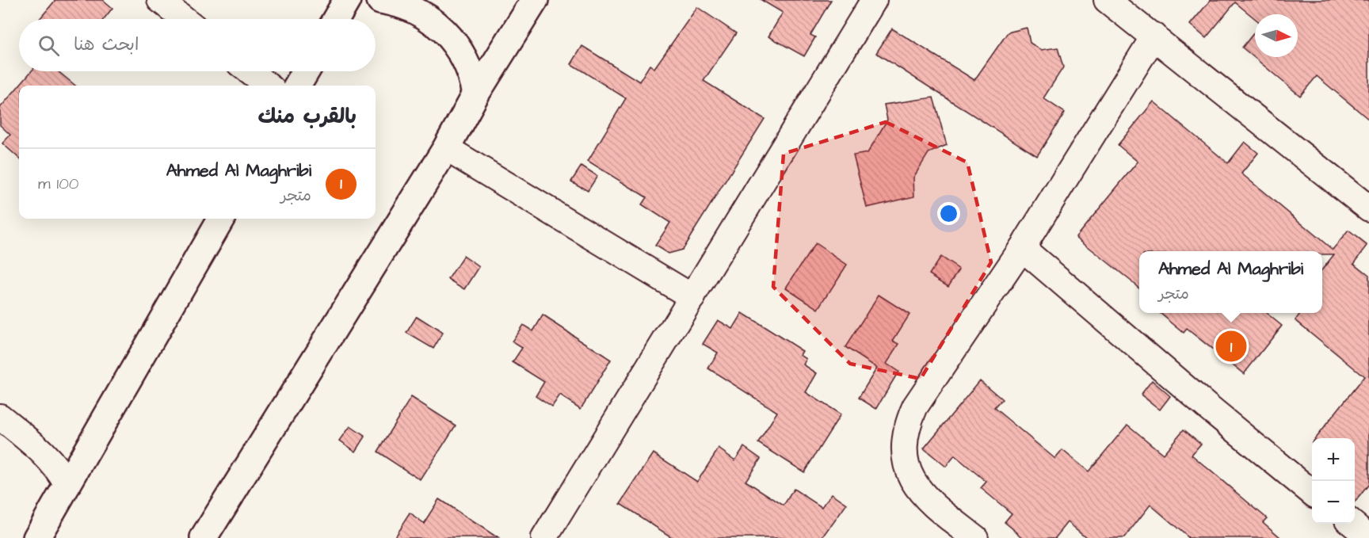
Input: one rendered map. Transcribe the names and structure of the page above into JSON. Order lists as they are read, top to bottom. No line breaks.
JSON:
{"north":"right","page":{"search":"ابحث هنا","heading":"بالقرب منك","list":[{"mark":"1","name":"Ahmed Al Maghribi","note":"متجر","value":"100 m"}],"popup":["Ahmed Al Maghribi","متجر"],"pins":"1","map_buttons":["+","−"]}}
